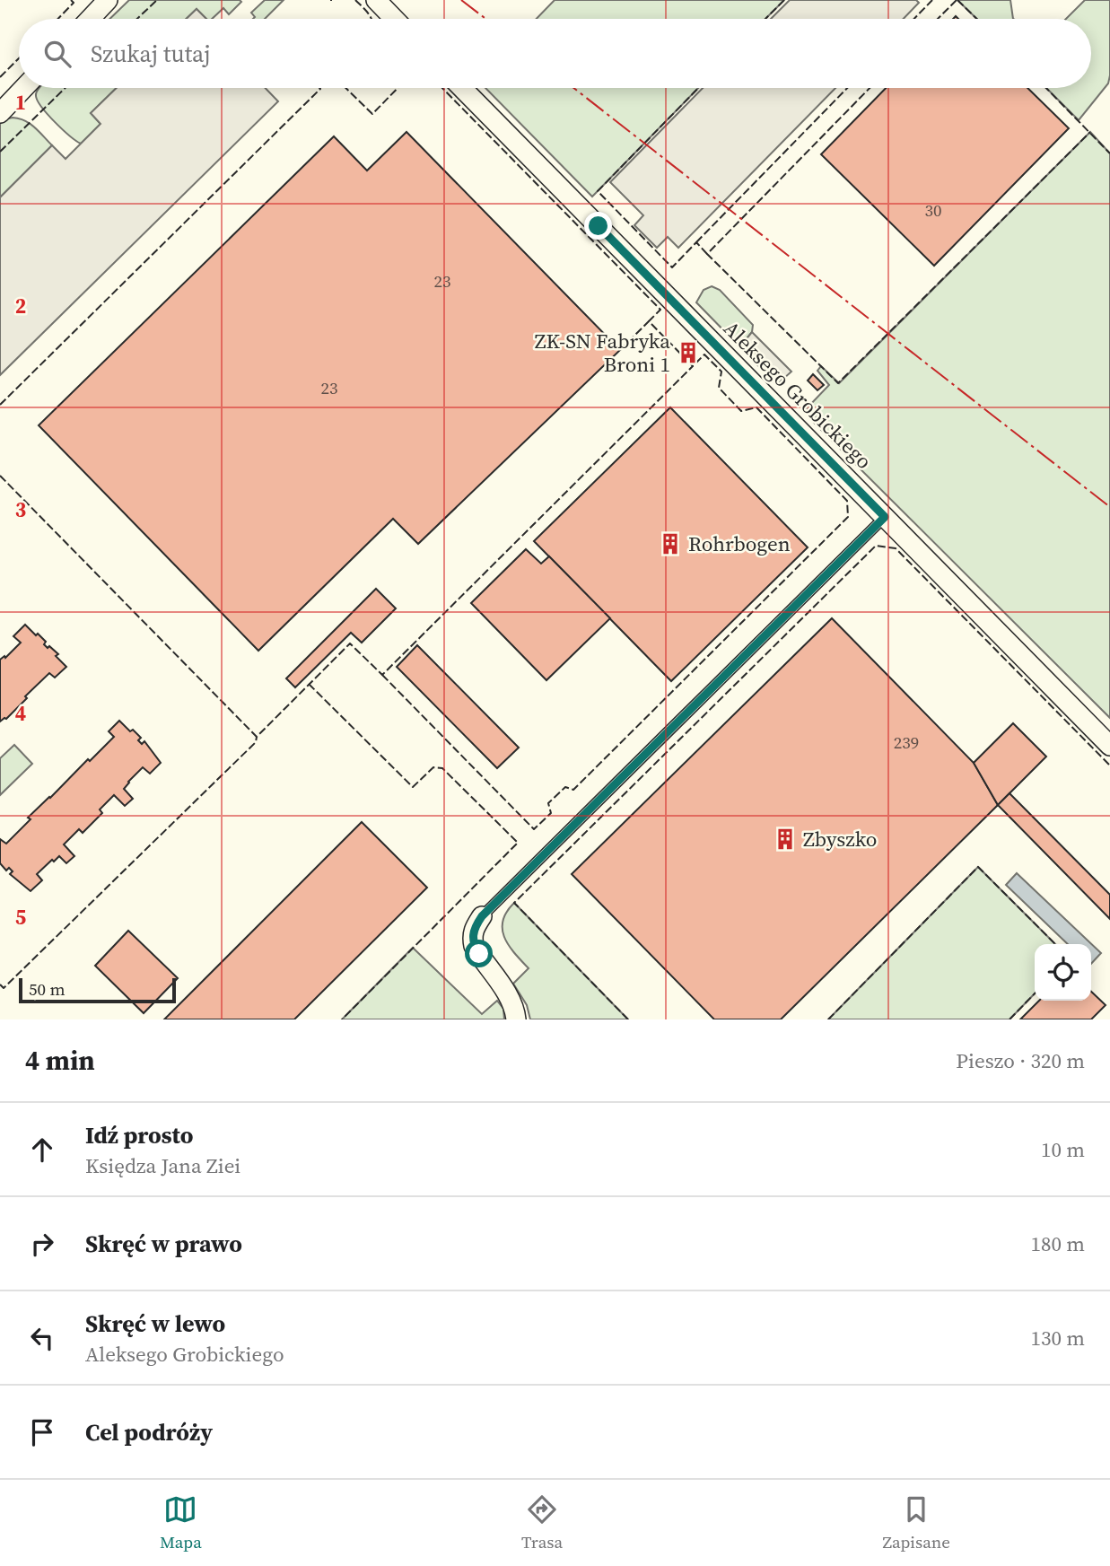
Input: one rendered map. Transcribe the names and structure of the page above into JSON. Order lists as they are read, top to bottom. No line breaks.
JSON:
{"streets":{"street":["Aleksego Grobickiego"]},"places":{"building":["ZK-SN Fabryka Broni 1","Rohrbogen","Zbyszko"]},"house_numbers":["30","23","23","239"],"scale_bar":"50 m","page":{"search":"Szukaj tutaj","scale":"50 m","heading":["4 min","Pieszo · 320 m"],"list":[["Idź prosto","Księdza Jana Ziei","10 m"],["Skręć w prawo","180 m"],["Skręć w lewo","Aleksego Grobickiego","130 m"],"Cel podróży"],"nav":["Mapa","Trasa","Zapisane"]},"grid":{"rows":["1","2","3","4","5"]}}
